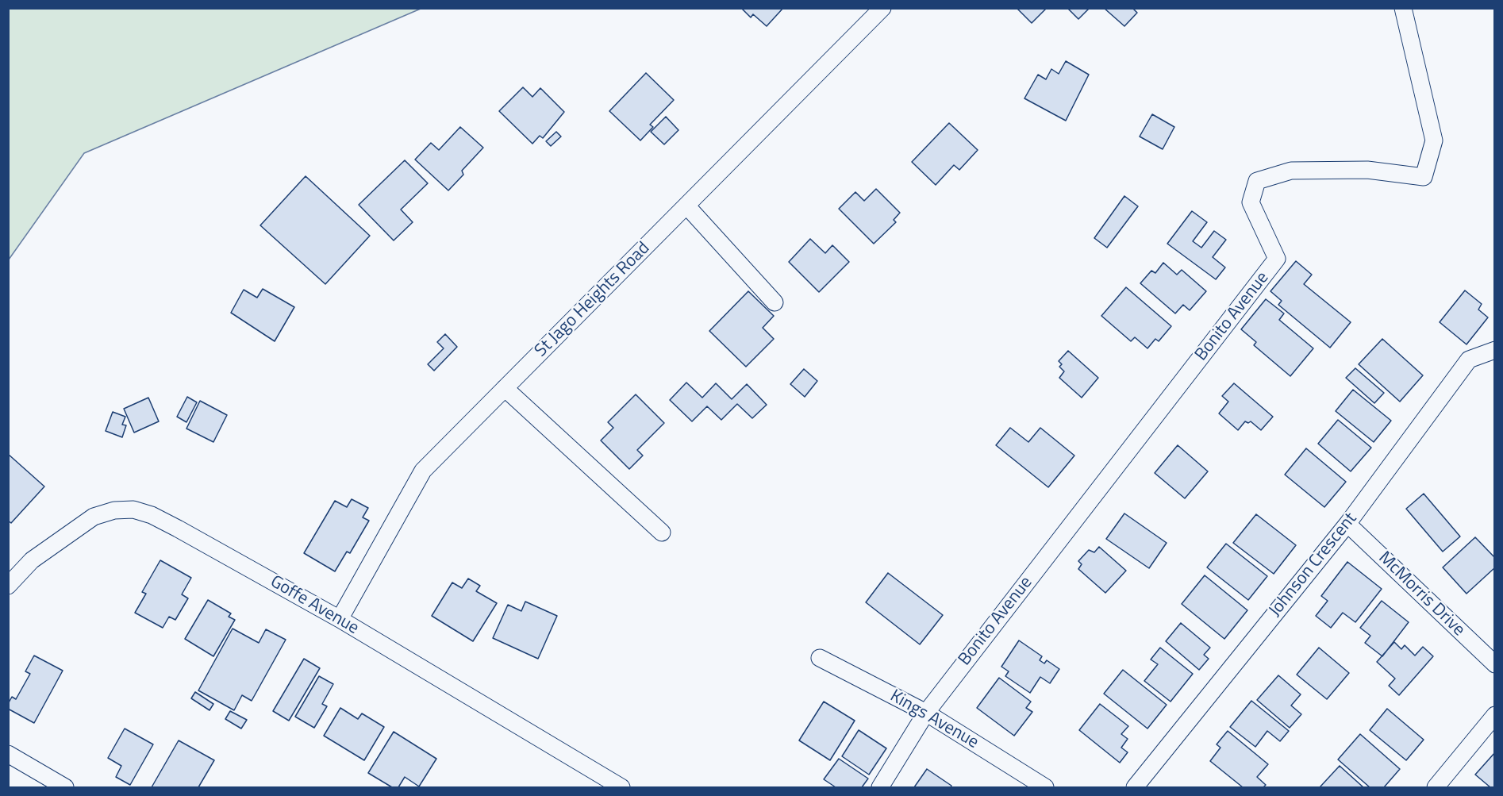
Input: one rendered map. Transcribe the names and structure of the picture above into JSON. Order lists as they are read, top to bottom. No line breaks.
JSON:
{"streets":{"street":["St Jago Heights Road","Bonito Avenue","Johnson Crescent","McMorris Drive","Goffe Avenue","Kings Avenue"]},"crossings":[["St Jago Heights Road","Goffe Avenue"],["Bonito Avenue","Kings Avenue"],["Johnson Crescent","McMorris Drive"]]}
